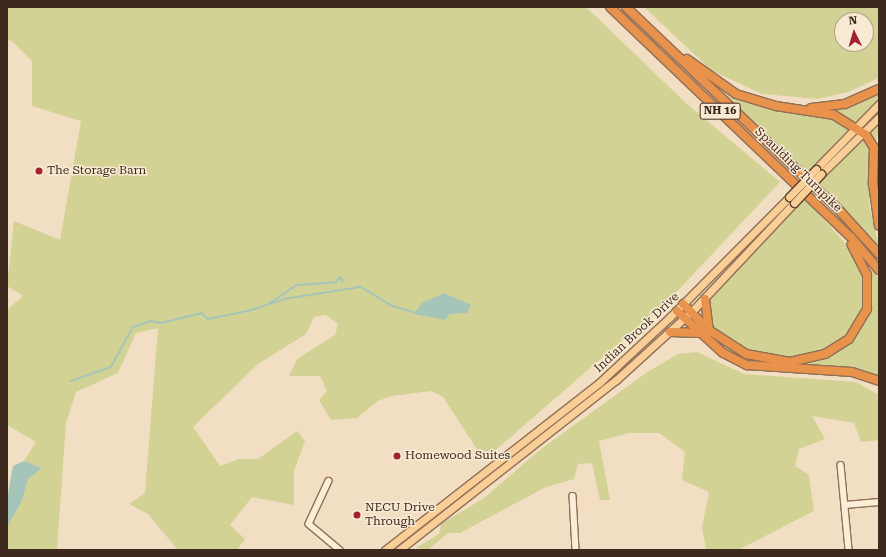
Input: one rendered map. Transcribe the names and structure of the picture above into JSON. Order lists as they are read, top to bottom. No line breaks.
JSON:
{"streets":{"highway":["NH 16","Spaulding Turnpike"],"main road":["Indian Brook Drive"]},"places":["The Storage Barn","Homewood Suites","NECU Drive Through"],"north":"top"}
